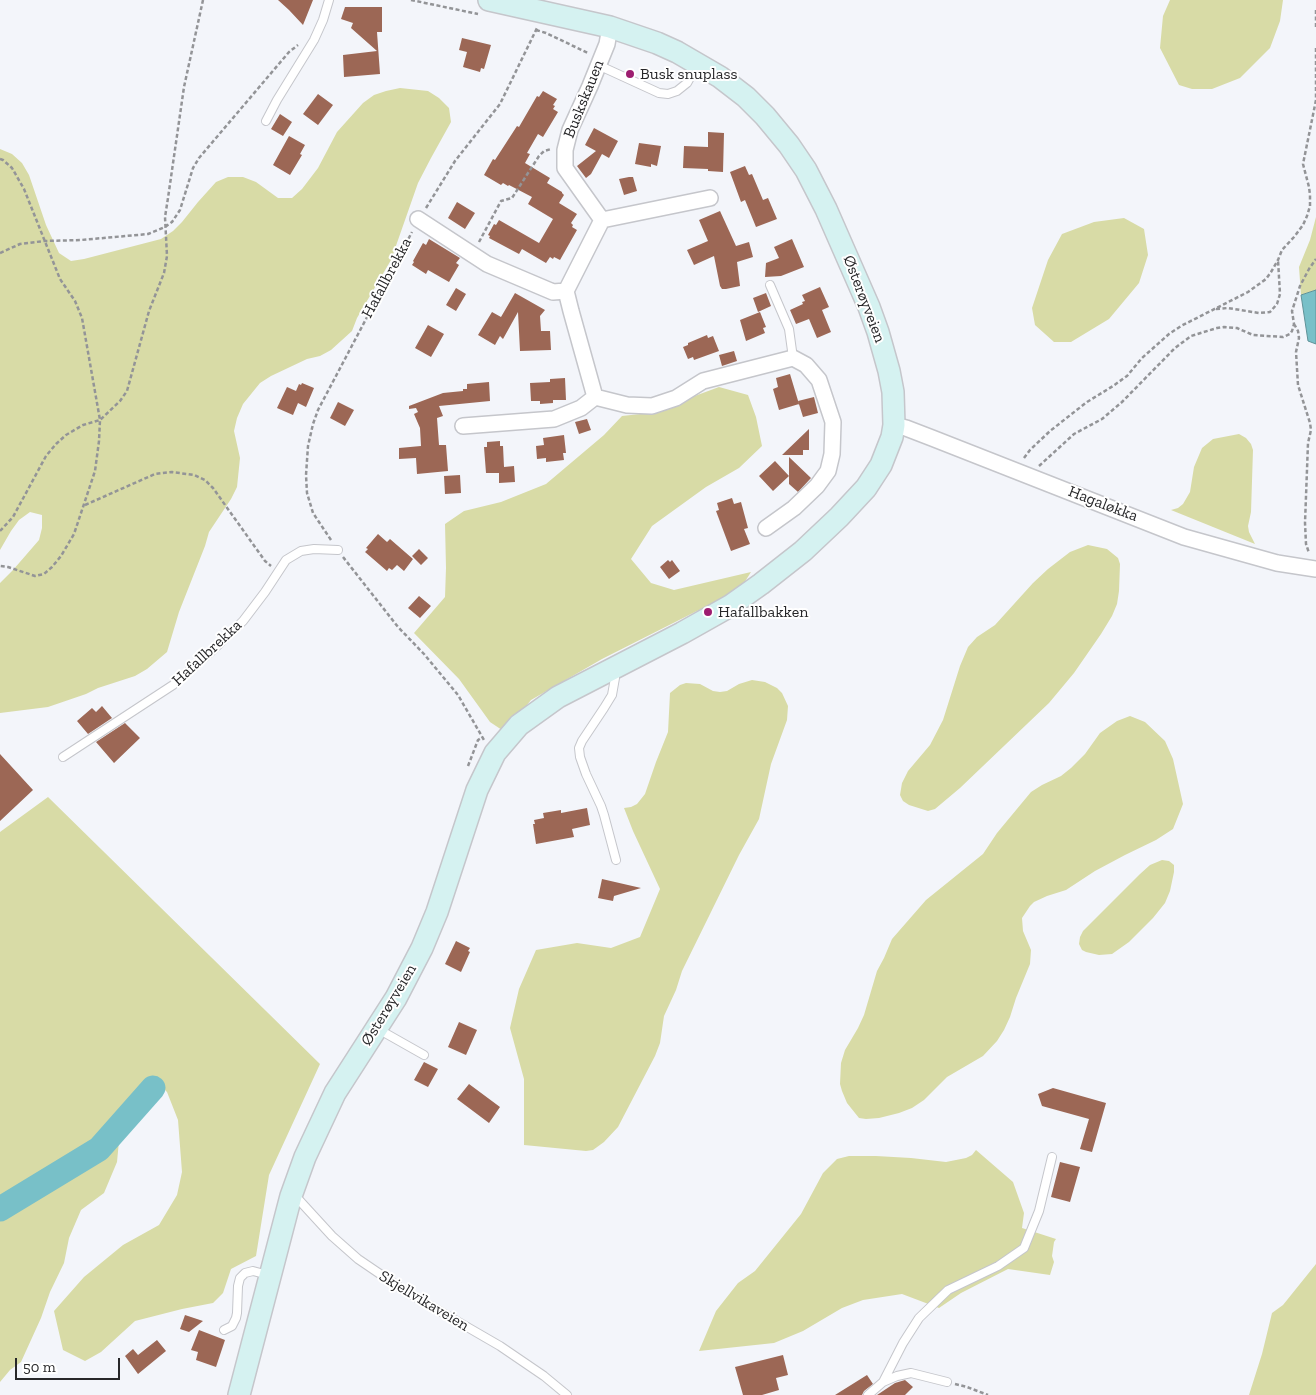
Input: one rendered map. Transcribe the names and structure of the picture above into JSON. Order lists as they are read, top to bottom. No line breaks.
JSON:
{"streets":{"main road":["Østerøyveien"],"street":["Buskskauen","Hagaløkka"],"lane":["Hafallbrekka","Skjellvikaveien"]},"crossings":[["Buskskauen","Østerøyveien"],["Hafallbrekka","Østerøyveien"],["Østerøyveien","Hagaløkka"],["Østerøyveien","Skjellvikaveien"]],"places":["Busk snuplass","Hafallbakken"],"scale_bar":"50 m"}
